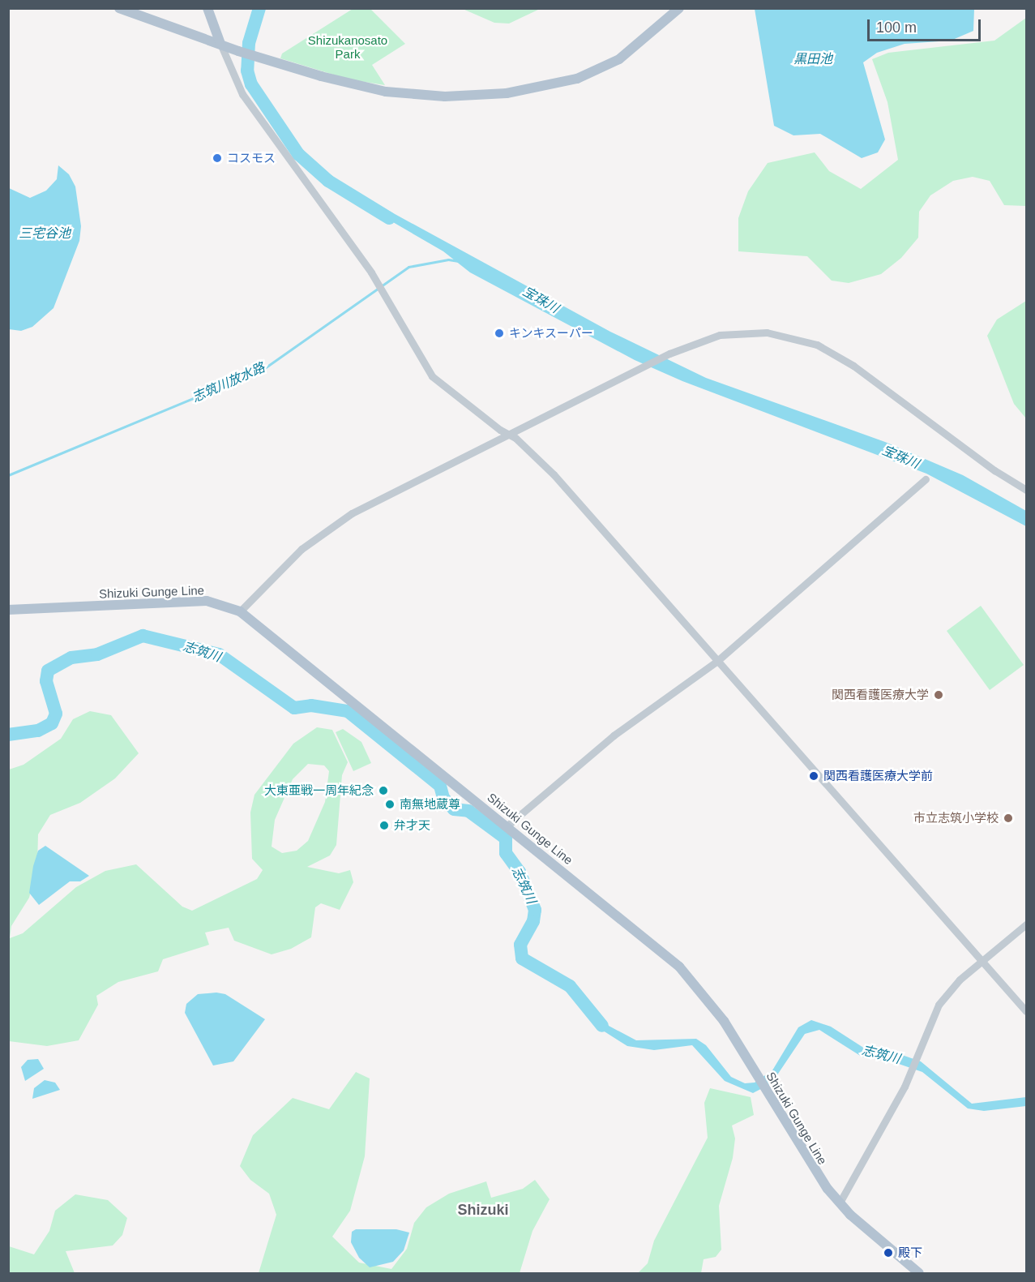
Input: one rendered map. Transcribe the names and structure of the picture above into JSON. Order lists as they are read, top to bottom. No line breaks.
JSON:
{"streets":{"main road":["Shizuki Gunge Line"]},"districts":["Shizuki"],"water":["黒田池","三宅谷池","宝珠川","志筑川放水路","志筑川"],"parks":["Shizukanosato Park"],"places":["コスモス","キンキスーパー","関西看護医療大学","関西看護医療大学前","大東亜戦一周年紀念","南無地蔵尊","市立志筑小学校","弁才天","殿下"],"scale_bar":"100 m"}
